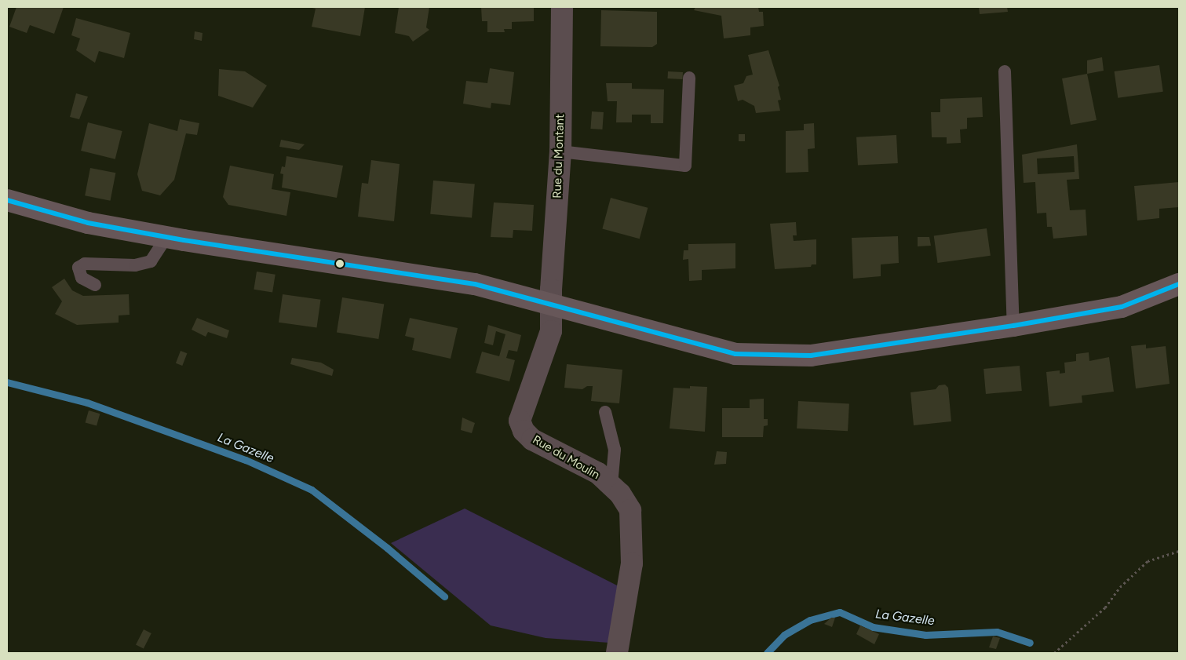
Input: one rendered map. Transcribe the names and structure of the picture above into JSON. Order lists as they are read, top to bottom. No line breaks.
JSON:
{"streets":{"street":["Rue du Montant","Rue du Moulin"]},"crossings":[["Rue du Montant","Rue du Moulin"]],"water":["La Gazelle"]}
